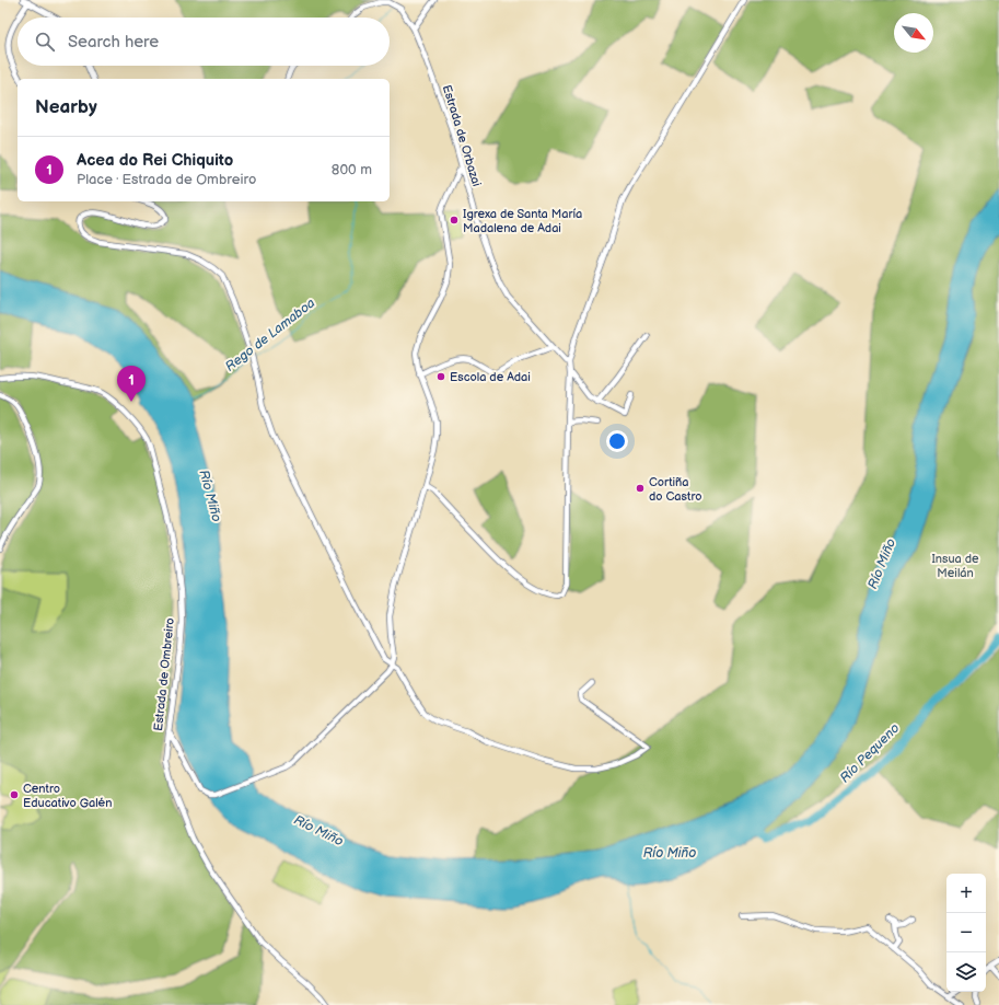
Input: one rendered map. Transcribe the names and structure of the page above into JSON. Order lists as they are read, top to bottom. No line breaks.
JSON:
{"streets":{"street":["Estrada de Orbazai","Estrada de Ombreiro"]},"water":["Rego de Lamaboa","Río Miño","Río Pequeno"],"parks":["Insua de Meilán"],"places":["Igrexa de Santa María Madalena de Adai","Escola de Adai","Cortiña do Castro","Centro Educativo Galén"],"north":"bottom right","page":{"search":"Search here","heading":"Nearby","list":[{"mark":"1","name":"Acea do Rei Chiquito","note":"Place · Estrada de Ombreiro","value":"800 m"}],"pins":"1","map_buttons":["+","−"]}}
